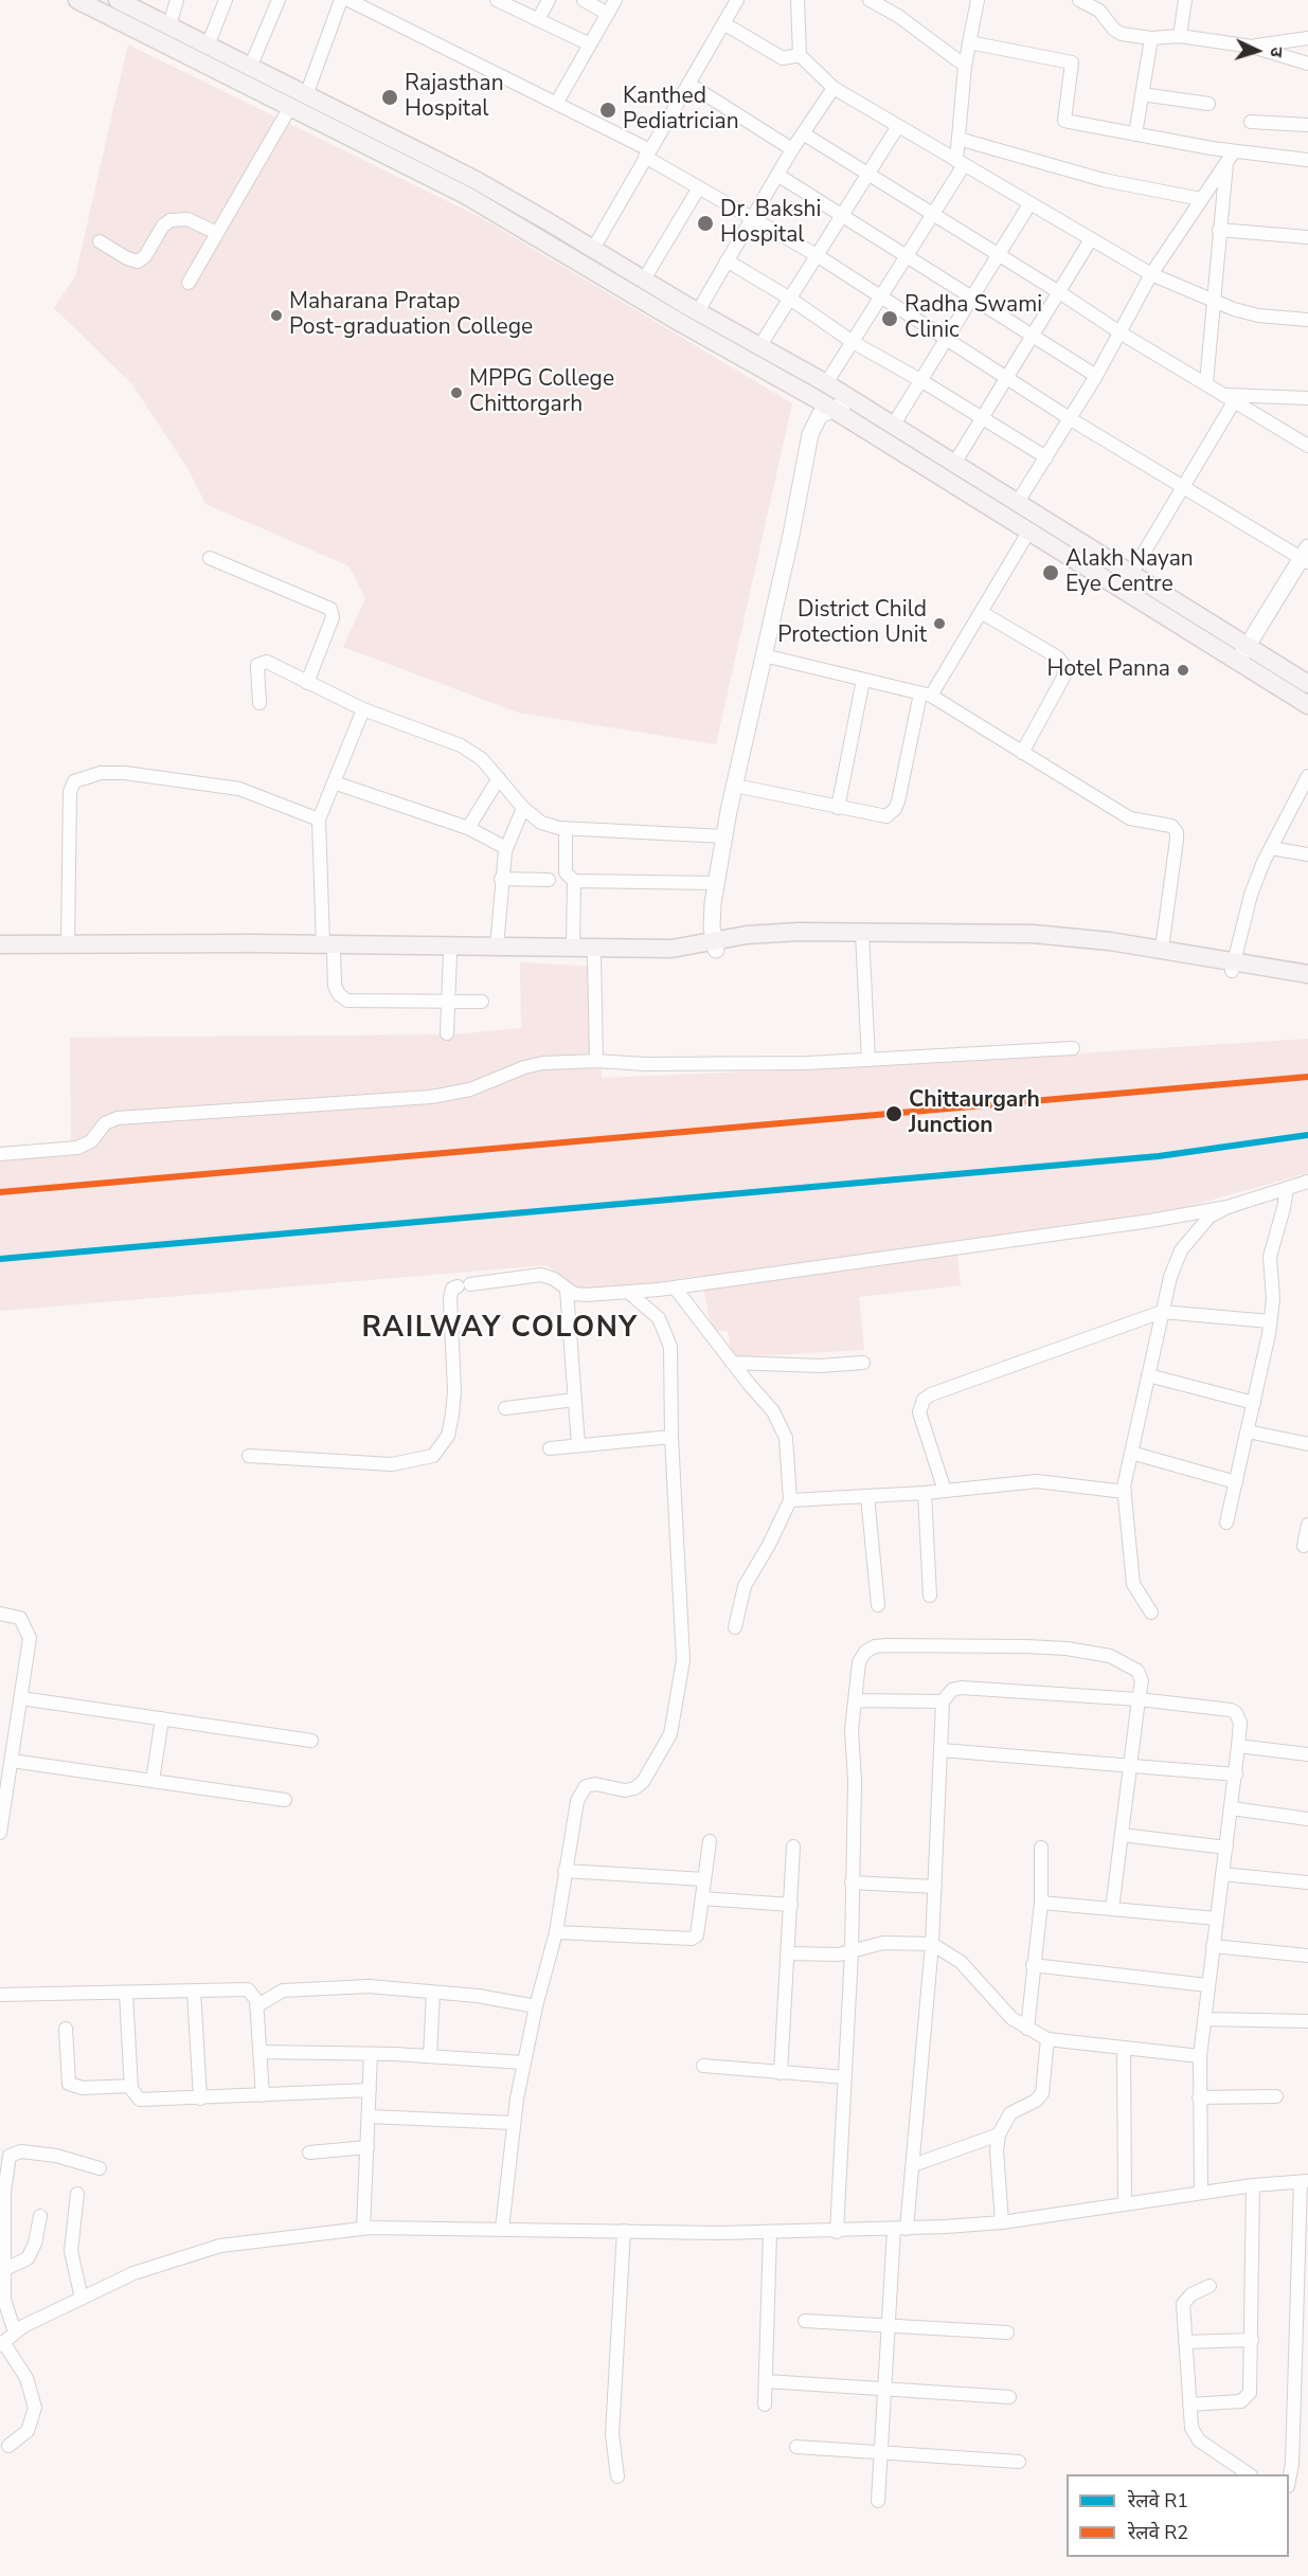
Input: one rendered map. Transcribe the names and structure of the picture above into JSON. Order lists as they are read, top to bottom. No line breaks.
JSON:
{"districts":["RAILWAY COLONY"],"places":["Rajasthan Hospital","Kanthed Pediatrician","Dr. Bakshi Hospital","Maharana Pratap Post-graduation College","Radha Swami Clinic","MPPG College Chittorgarh","Alakh Nayan Eye Centre","District Child Protection Unit","Hotel Panna","Chittaurgarh Junction"],"lines":["rail line R2","rail line R1"],"legend":["रेलवे R1","रेलवे R2"],"north":"right"}
